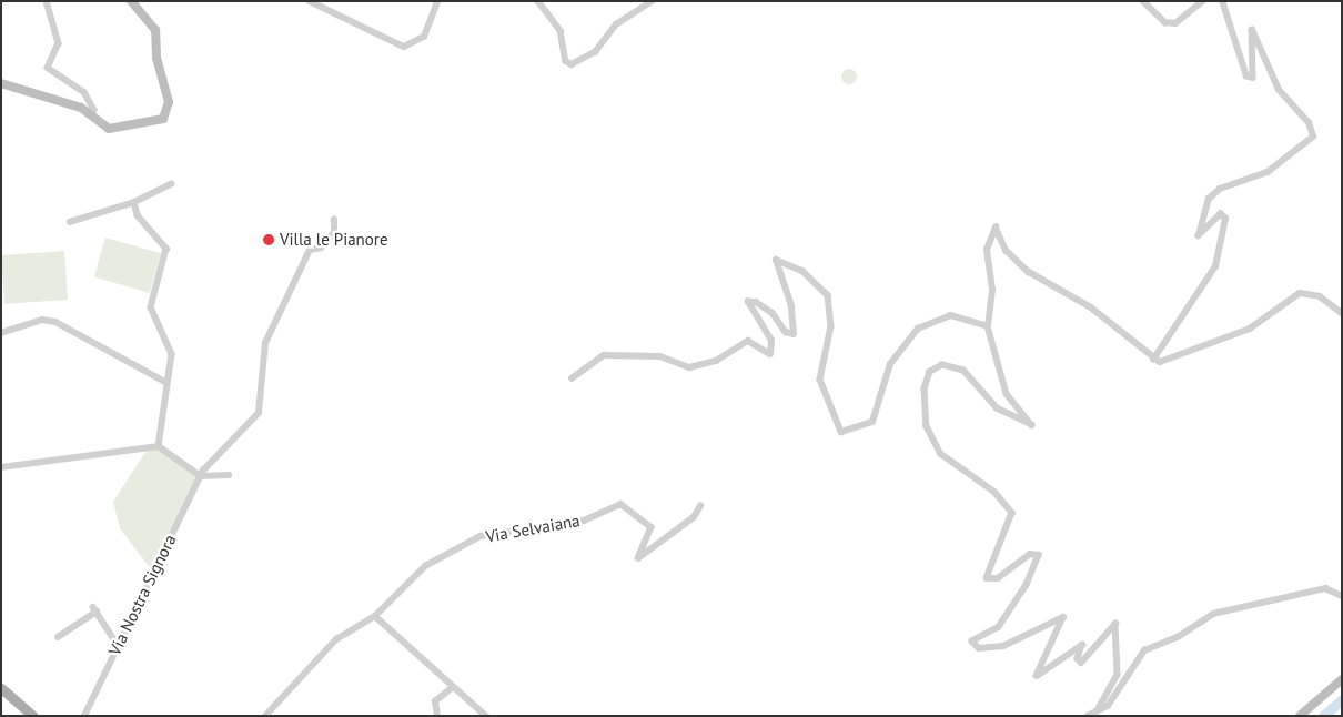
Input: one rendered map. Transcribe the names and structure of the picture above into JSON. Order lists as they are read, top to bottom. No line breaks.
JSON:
{"streets":{"street":["Via Selvaiana","Via Nostra Signora"]},"places":["Villa le Pianore"]}
